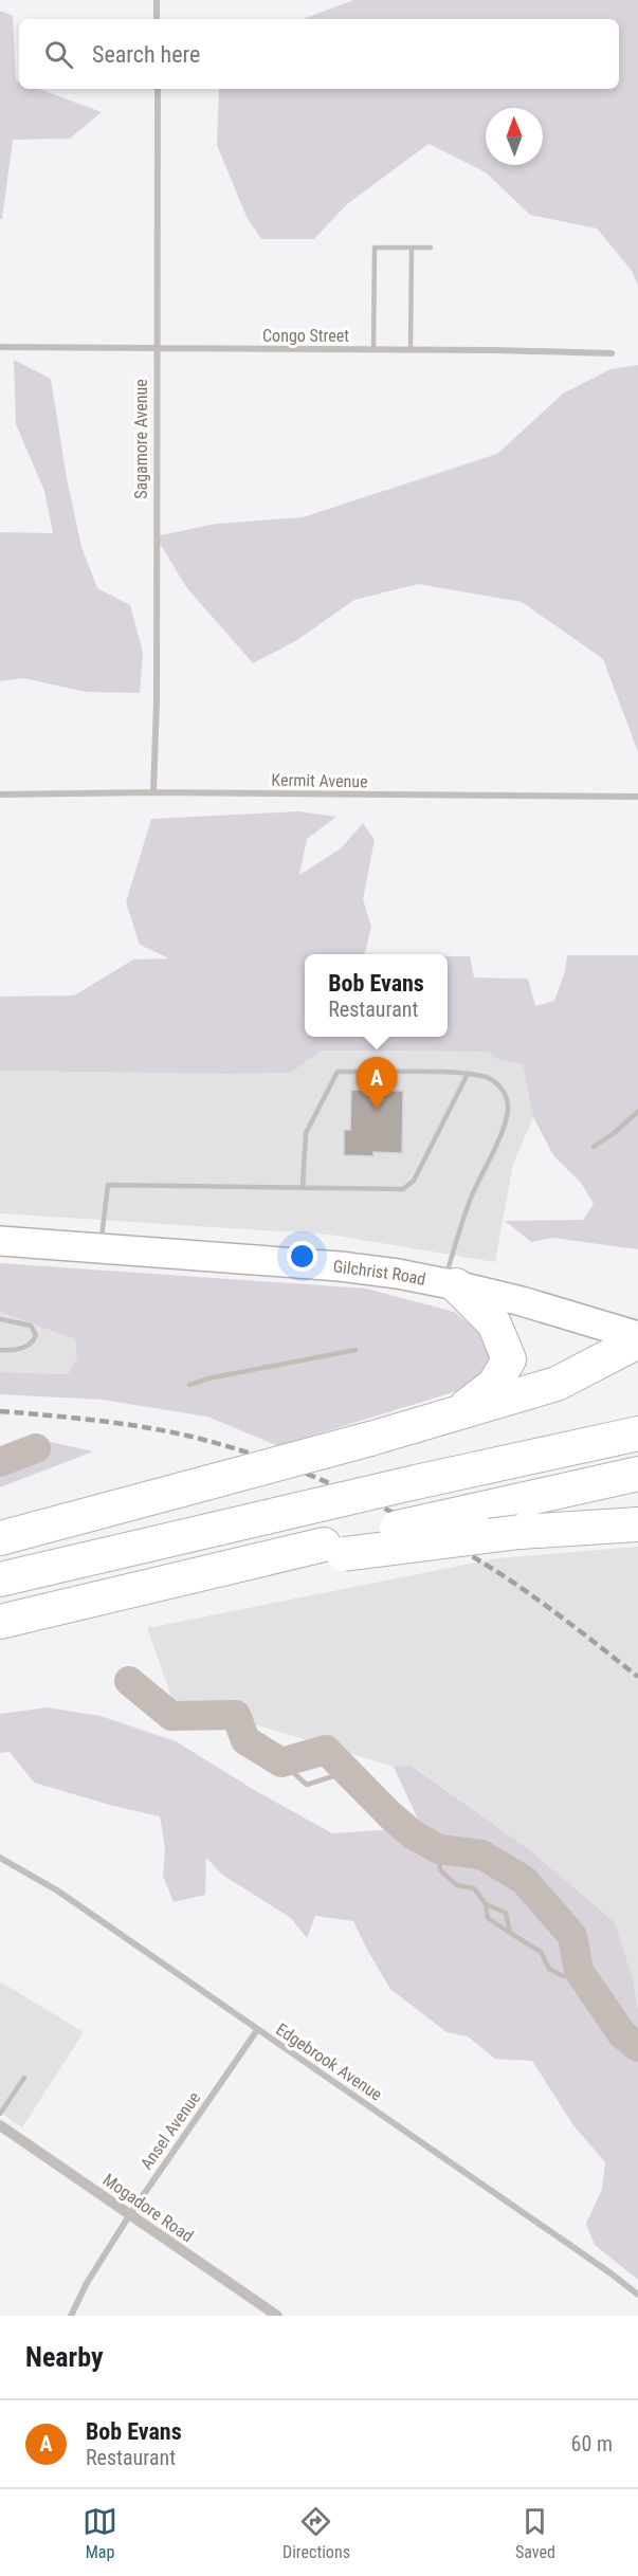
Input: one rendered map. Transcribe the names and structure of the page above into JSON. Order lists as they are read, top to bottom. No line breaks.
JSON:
{"streets":{"main road":["Gilchrist Road"],"street":["Congo Street","Sagamore Avenue","Kermit Avenue","Edgebrook Avenue","Ansel Avenue","Mogadore Road"]},"crossings":[["Congo Street","Sagamore Avenue"],["Sagamore Avenue","Kermit Avenue"],["Edgebrook Avenue","Ansel Avenue"],["Ansel Avenue","Mogadore Road"]],"north":"top","page":{"search":"Search here","popup":["Bob Evans","Restaurant"],"pins":"A","heading":"Nearby","list":[{"mark":"A","name":"Bob Evans","note":"Restaurant","value":"60 m"}],"nav":["Map","Directions","Saved"]}}
